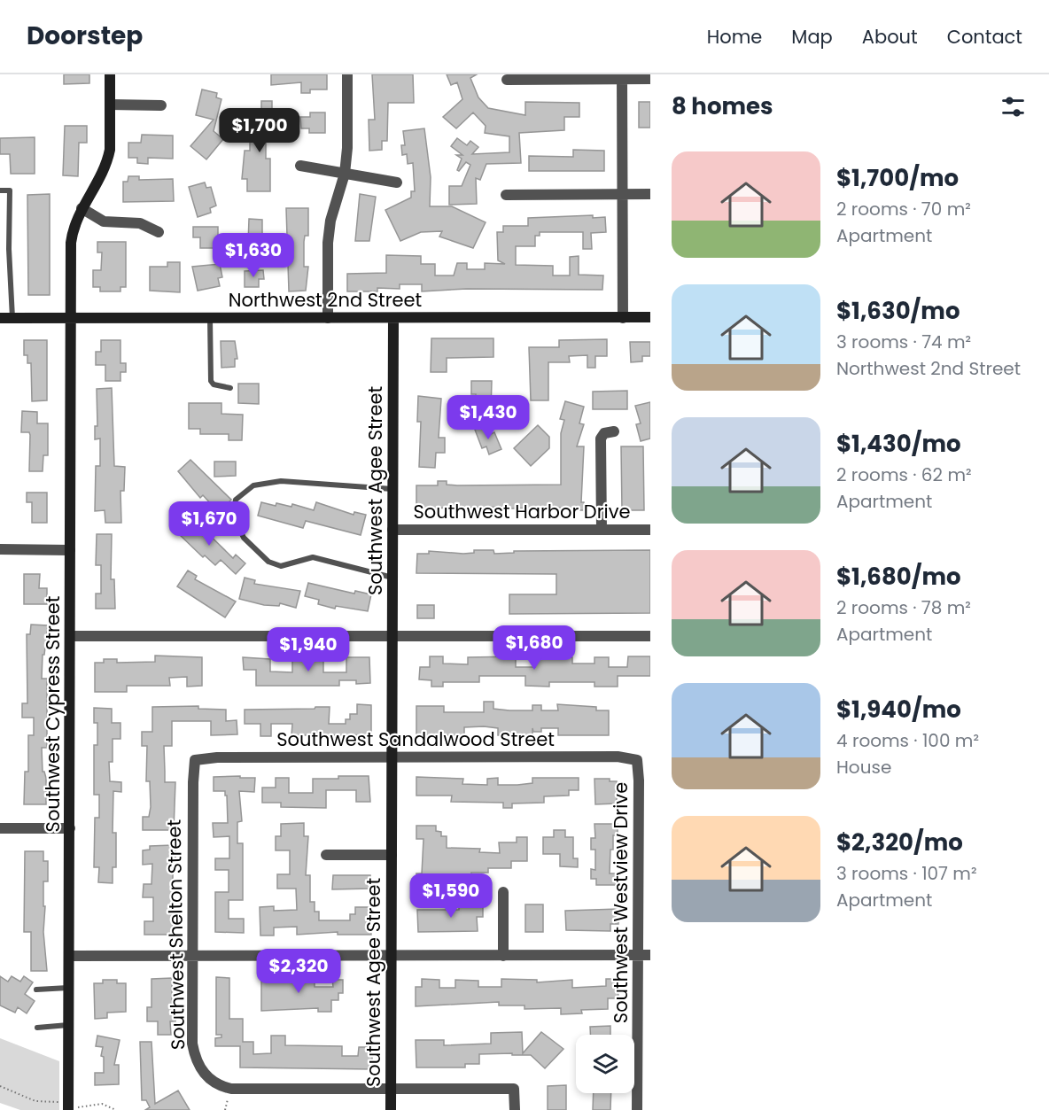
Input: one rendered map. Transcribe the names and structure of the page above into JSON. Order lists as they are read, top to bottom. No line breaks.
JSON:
{"streets":{"main road":["Northwest 2nd Street","Southwest Agee Street","Southwest Cypress Street"],"street":["Southwest Harbor Drive","Southwest Sandalwood Street","Southwest Westview Drive","Southwest Shelton Street"]},"crossings":[["Northwest 2nd Street","Southwest Agee Street"],["Northwest 2nd Street","Southwest Cypress Street"],["Southwest Agee Street","Southwest Harbor Drive"],["Southwest Agee Street","Southwest Sandalwood Street"],["Southwest Agee Street","Southwest Shelton Street"],["Southwest Sandalwood Street","Southwest Westview Drive"],["Southwest Sandalwood Street","Southwest Shelton Street"]],"page":{"header":"Doorstep","nav":["Home","Map","About","Contact"],"heading":"8 homes","price":["$1,700","$1,630","$1,430","$1,670","$1,680","$1,940","$1,590","$2,320"],"list":[{"name":"$1,700/mo","note":"2 rooms · 70 m² · Apartment"},{"name":"$1,630/mo","note":"3 rooms · 74 m² · Northwest 2nd Street"},{"name":"$1,430/mo","note":"2 rooms · 62 m² · Apartment"},{"name":"$1,680/mo","note":"2 rooms · 78 m² · Apartment"},{"name":"$1,940/mo","note":"4 rooms · 100 m² · House"},{"name":"$2,320/mo","note":"3 rooms · 107 m² · Apartment"}]}}
